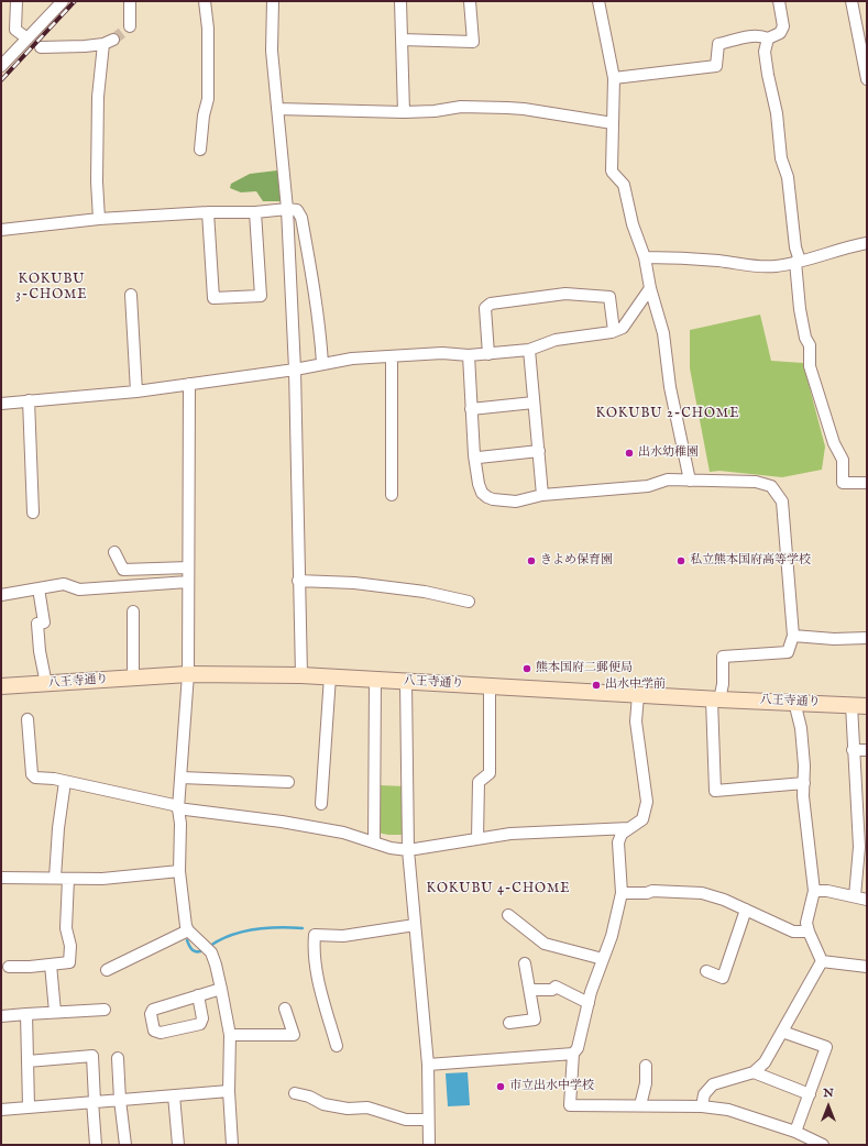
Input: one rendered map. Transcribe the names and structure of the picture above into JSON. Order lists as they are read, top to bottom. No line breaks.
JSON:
{"streets":{"street":["八王寺通り"]},"districts":["KOKUBU 3-CHOME","KOKUBU 2-CHOME","KOKUBU 4-CHOME"],"places":["出水幼稚園","きよめ保育園","私立熊本国府高等学校","熊本国府二郵便局","出水中学前","市立出水中学校"],"north":"top"}
